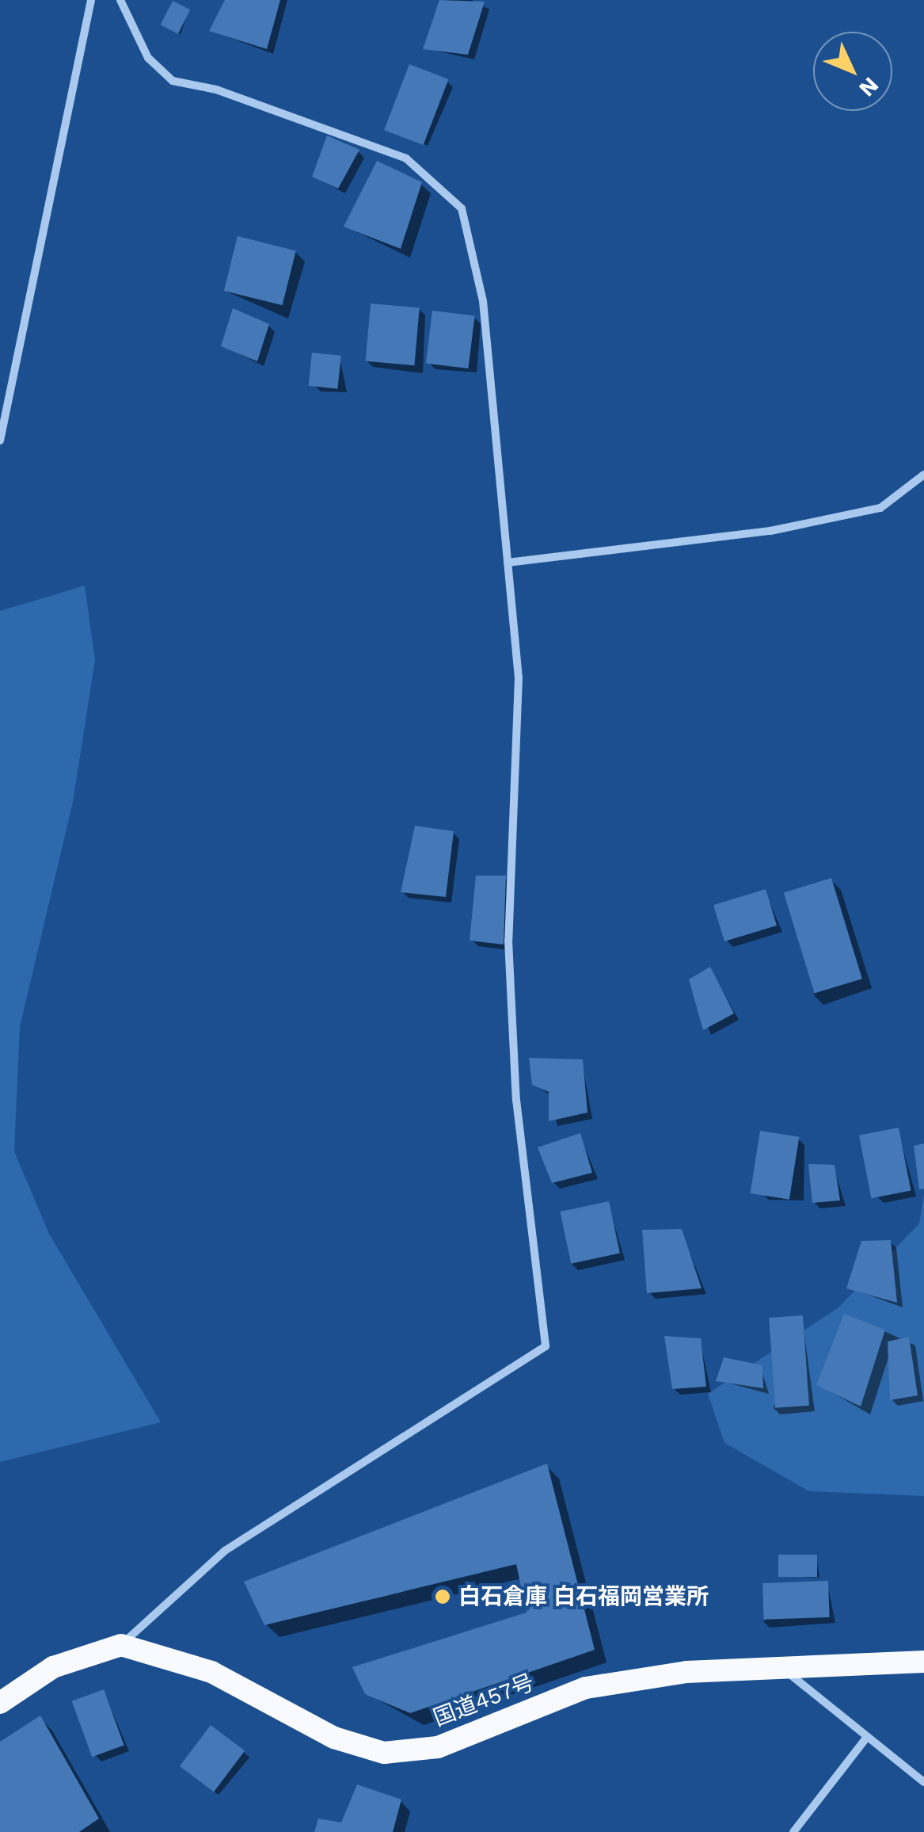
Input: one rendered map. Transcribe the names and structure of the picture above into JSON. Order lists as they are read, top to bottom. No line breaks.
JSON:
{"streets":{"highway":["国道457号"]},"places":["白石倉庫 白石福岡営業所"],"north":"bottom right"}
